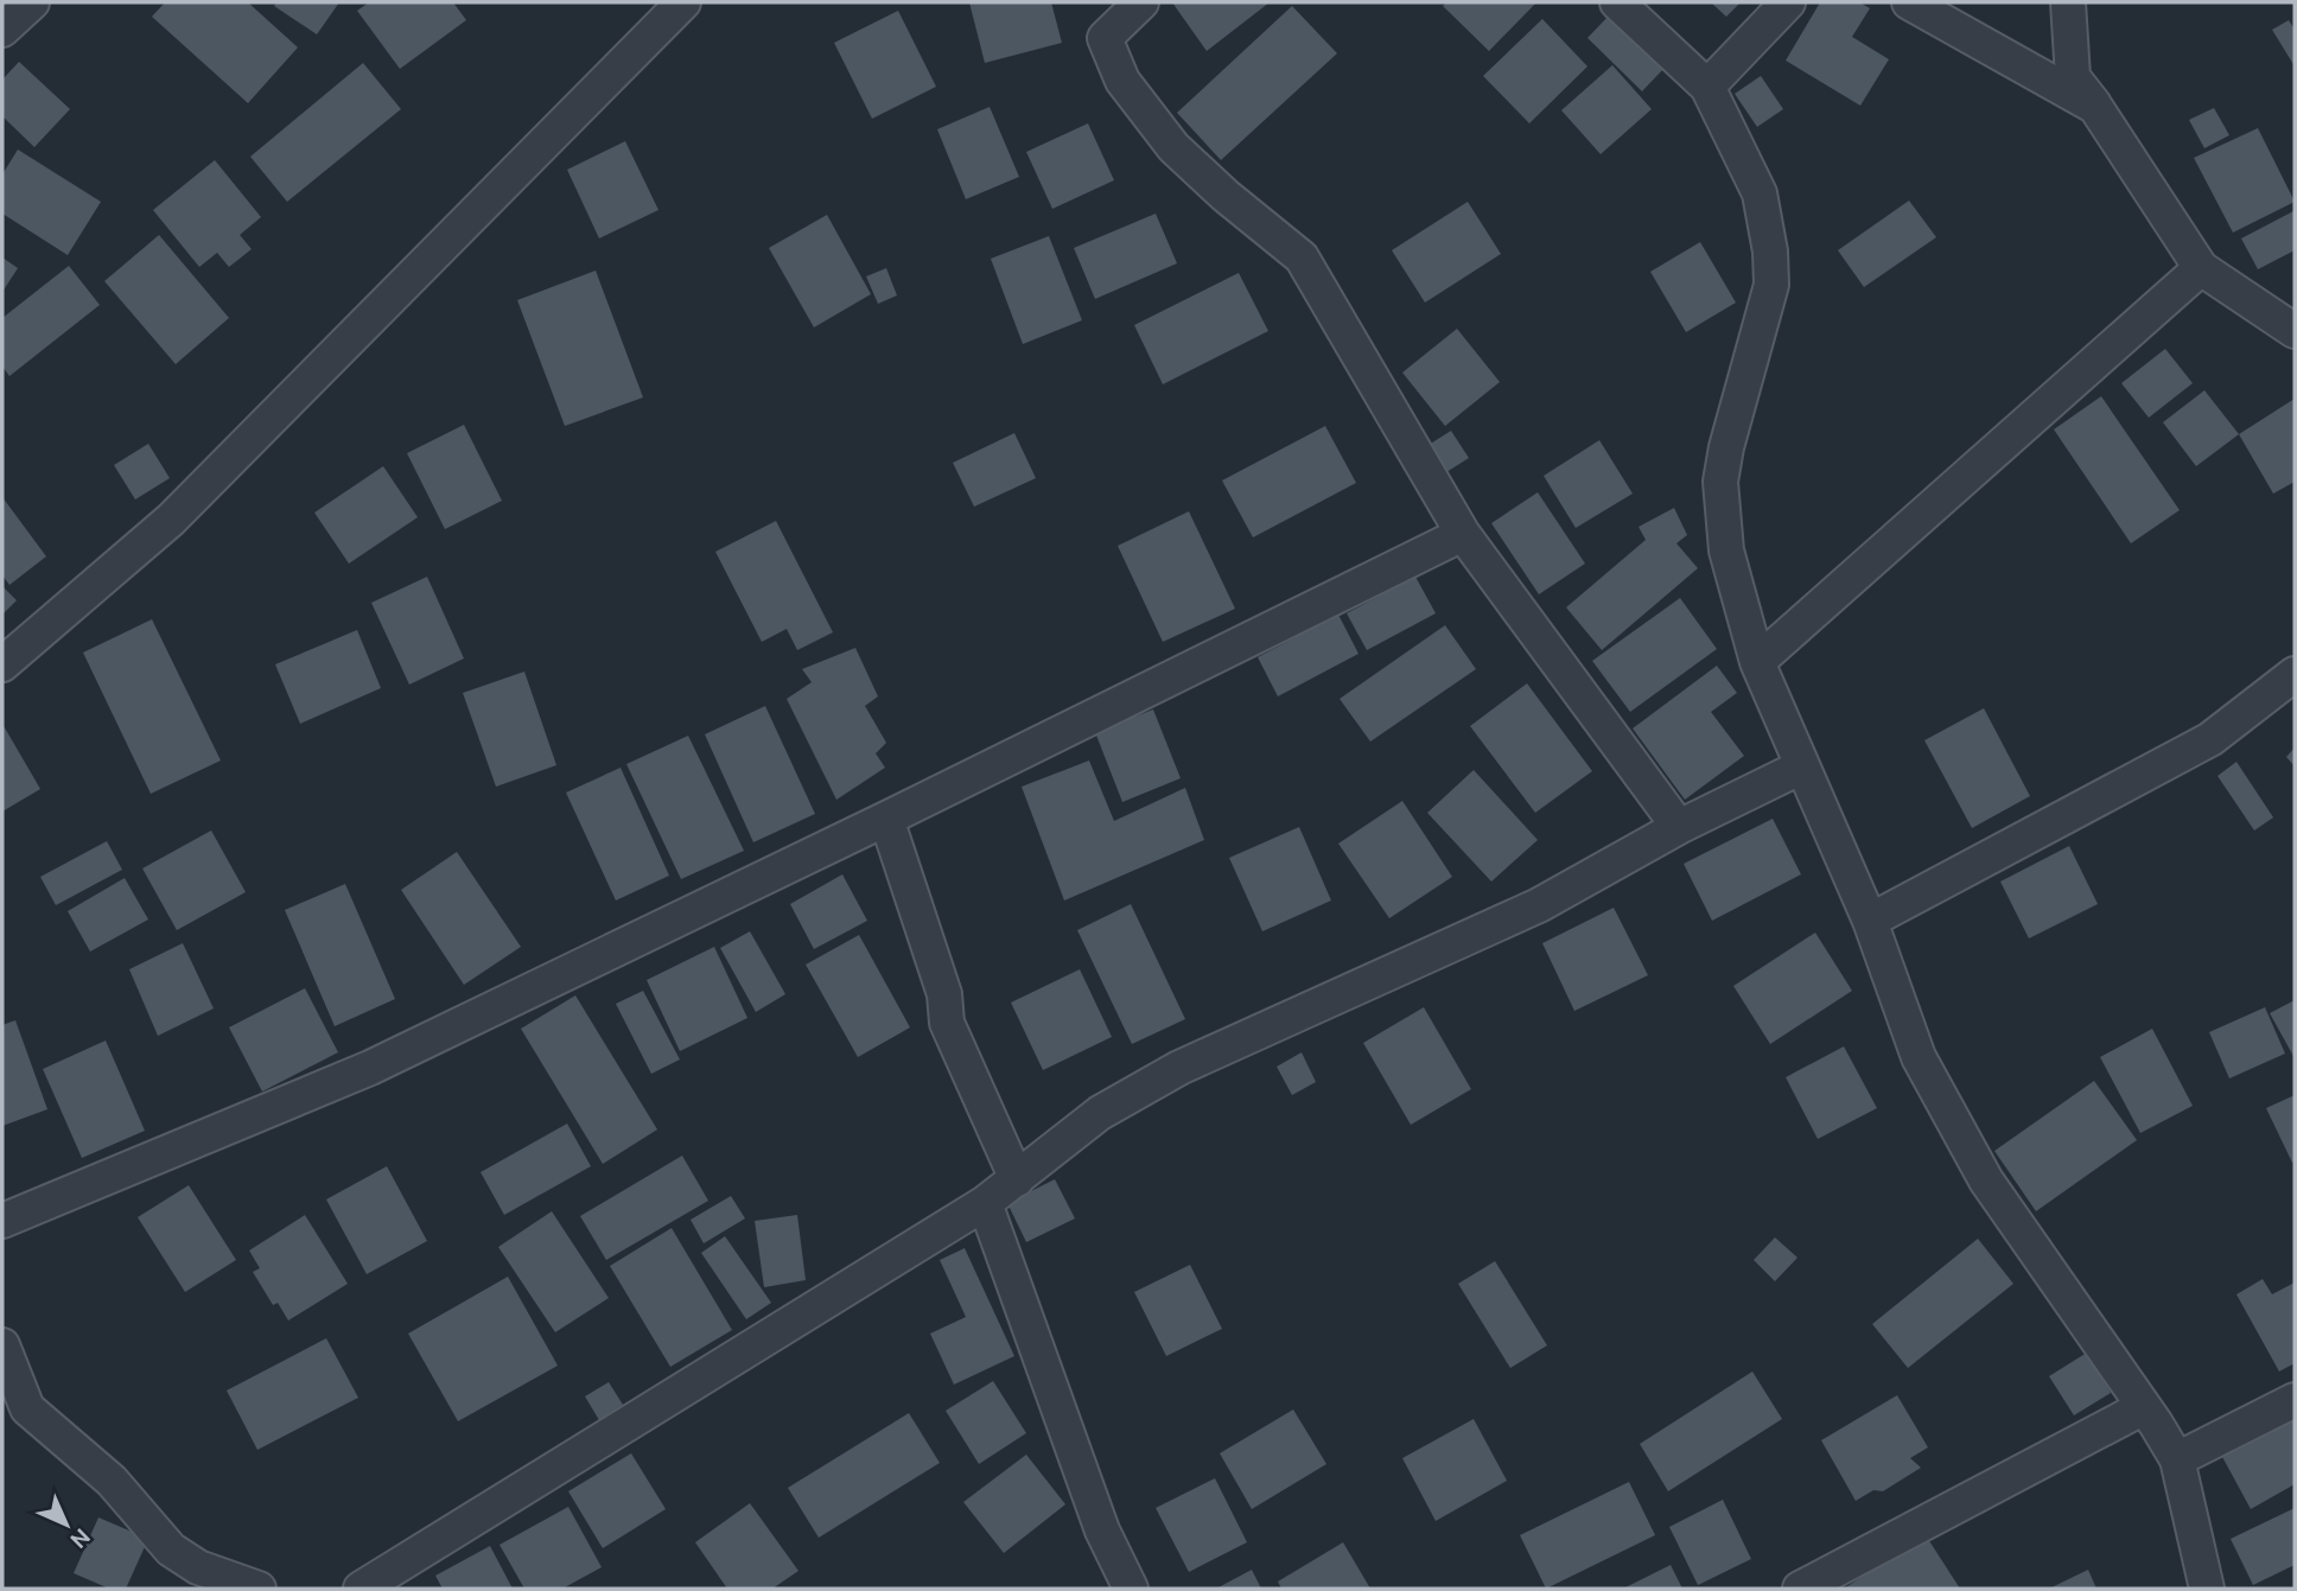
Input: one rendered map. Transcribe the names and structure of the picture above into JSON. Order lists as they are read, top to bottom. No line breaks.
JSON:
{"north":"bottom right"}
